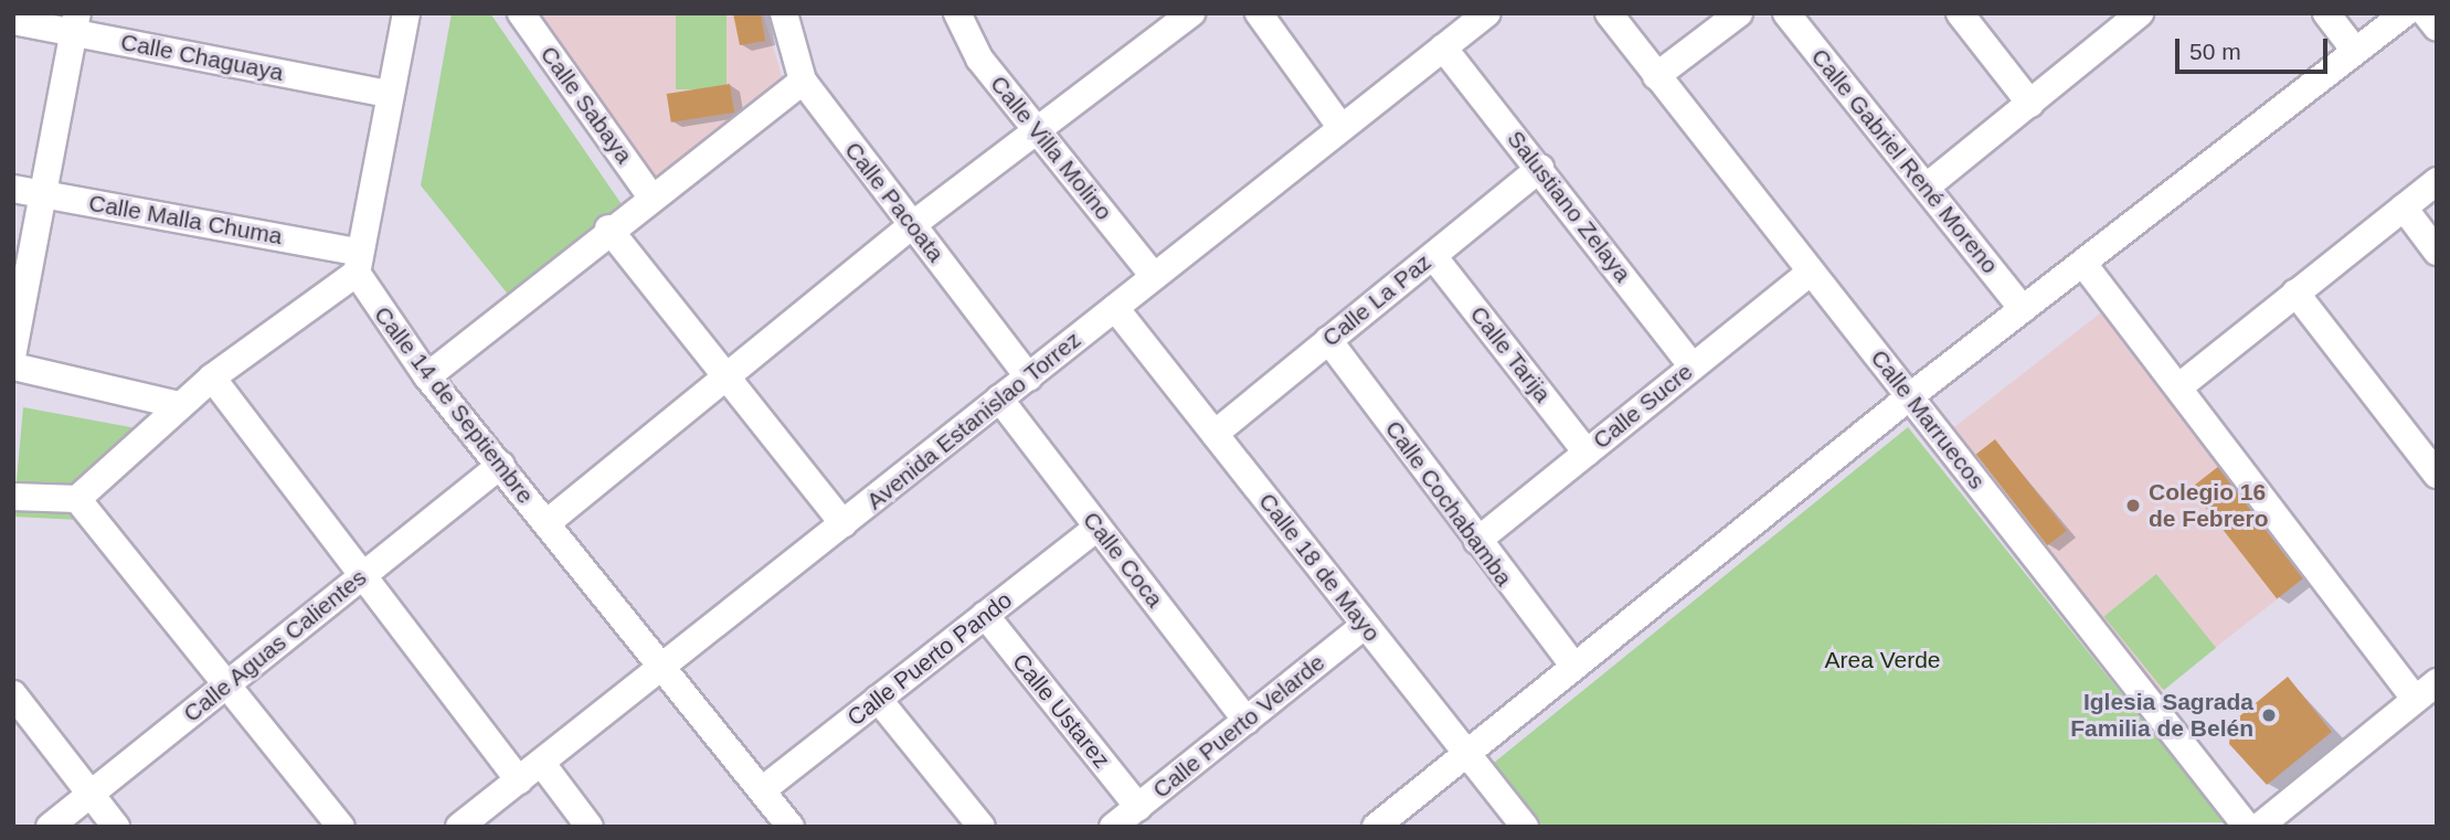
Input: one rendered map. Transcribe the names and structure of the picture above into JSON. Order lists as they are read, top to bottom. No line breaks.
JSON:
{"streets":{"street":["Calle Chaguaya","Calle Sabaya","Calle Villa Molino","Calle Gabriel René Moreno","Calle Pacoata","Salustiano Zelaya","Calle Malla Chuma","Calle La Paz","Calle Tarija","Calle 14 de Septiembre","Calle Sucre","Calle Marruecos","Avenida Estanislao Torrez","Calle Cochabamba","Calle Coca","Calle 18 de Mayo","Calle Aguas Calientes","Calle Puerto Pando","Calle Ustarez","Calle Puerto Velarde"]},"crossings":[["Calle Villa Molino","Avenida Estanislao Torrez"],["Calle Pacoata","Avenida Estanislao Torrez"],["Salustiano Zelaya","Calle La Paz"],["Salustiano Zelaya","Calle Sucre"],["Salustiano Zelaya","Avenida Estanislao Torrez"],["Calle Malla Chuma","Calle 14 de Septiembre"],["Calle La Paz","Calle Tarija"],["Calle La Paz","Calle Cochabamba"],["Calle La Paz","Calle 18 de Mayo"],["Calle Tarija","Calle Sucre"],["Calle 14 de Septiembre","Avenida Estanislao Torrez"],["Calle 14 de Septiembre","Calle Aguas Calientes"],["Calle 14 de Septiembre","Calle Puerto Pando"],["Calle Sucre","Calle Marruecos"],["Calle Sucre","Calle Cochabamba"],["Avenida Estanislao Torrez","Calle Coca"],["Avenida Estanislao Torrez","Calle 18 de Mayo"],["Calle Coca","Calle Puerto Pando"],["Calle Coca","Calle Puerto Velarde"],["Calle 18 de Mayo","Calle Puerto Velarde"],["Calle Puerto Pando","Calle Ustarez"],["Calle Ustarez","Calle Puerto Velarde"]],"parks":["Area Verde"],"places":["Colegio 16 de Febrero","Iglesia Sagrada Familia de Belén"],"scale_bar":"50 m"}
